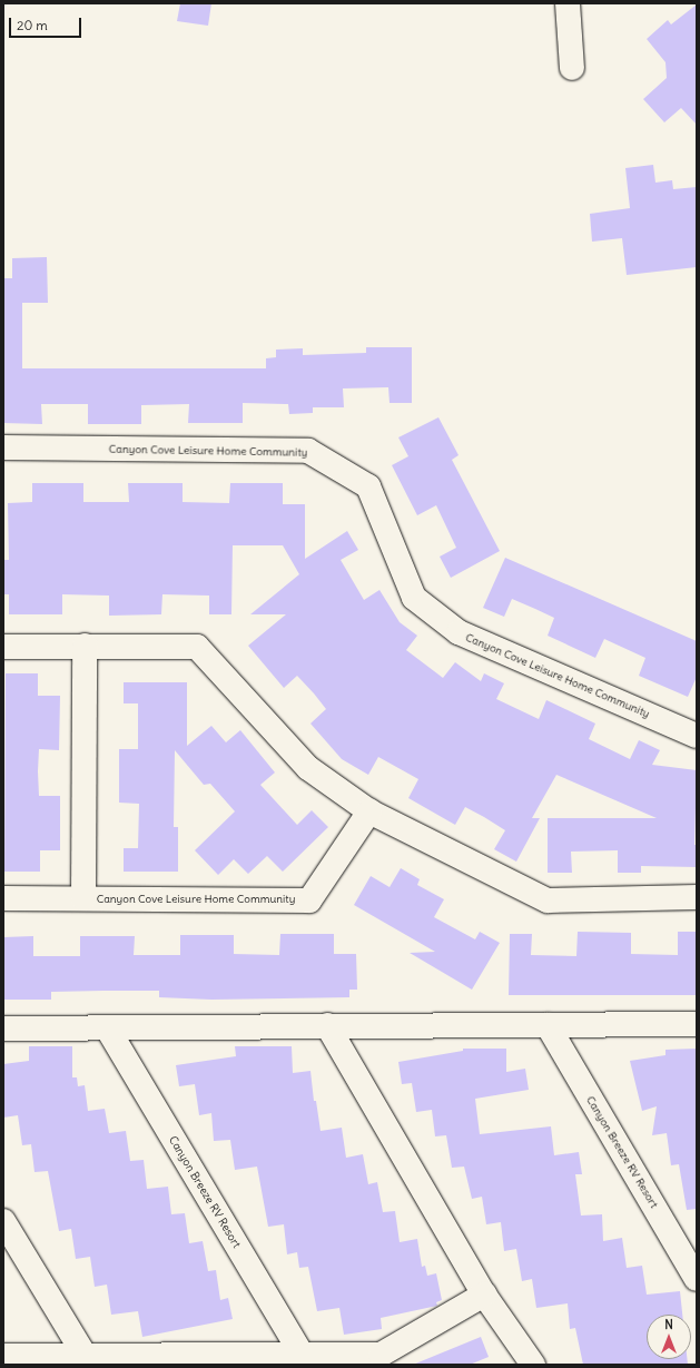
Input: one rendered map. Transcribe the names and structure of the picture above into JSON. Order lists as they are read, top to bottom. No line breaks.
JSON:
{"streets":{"street":["Canyon Cove Leisure Home Community","Canyon Breeze RV Resort"]},"scale_bar":"20 m","north":"top"}
